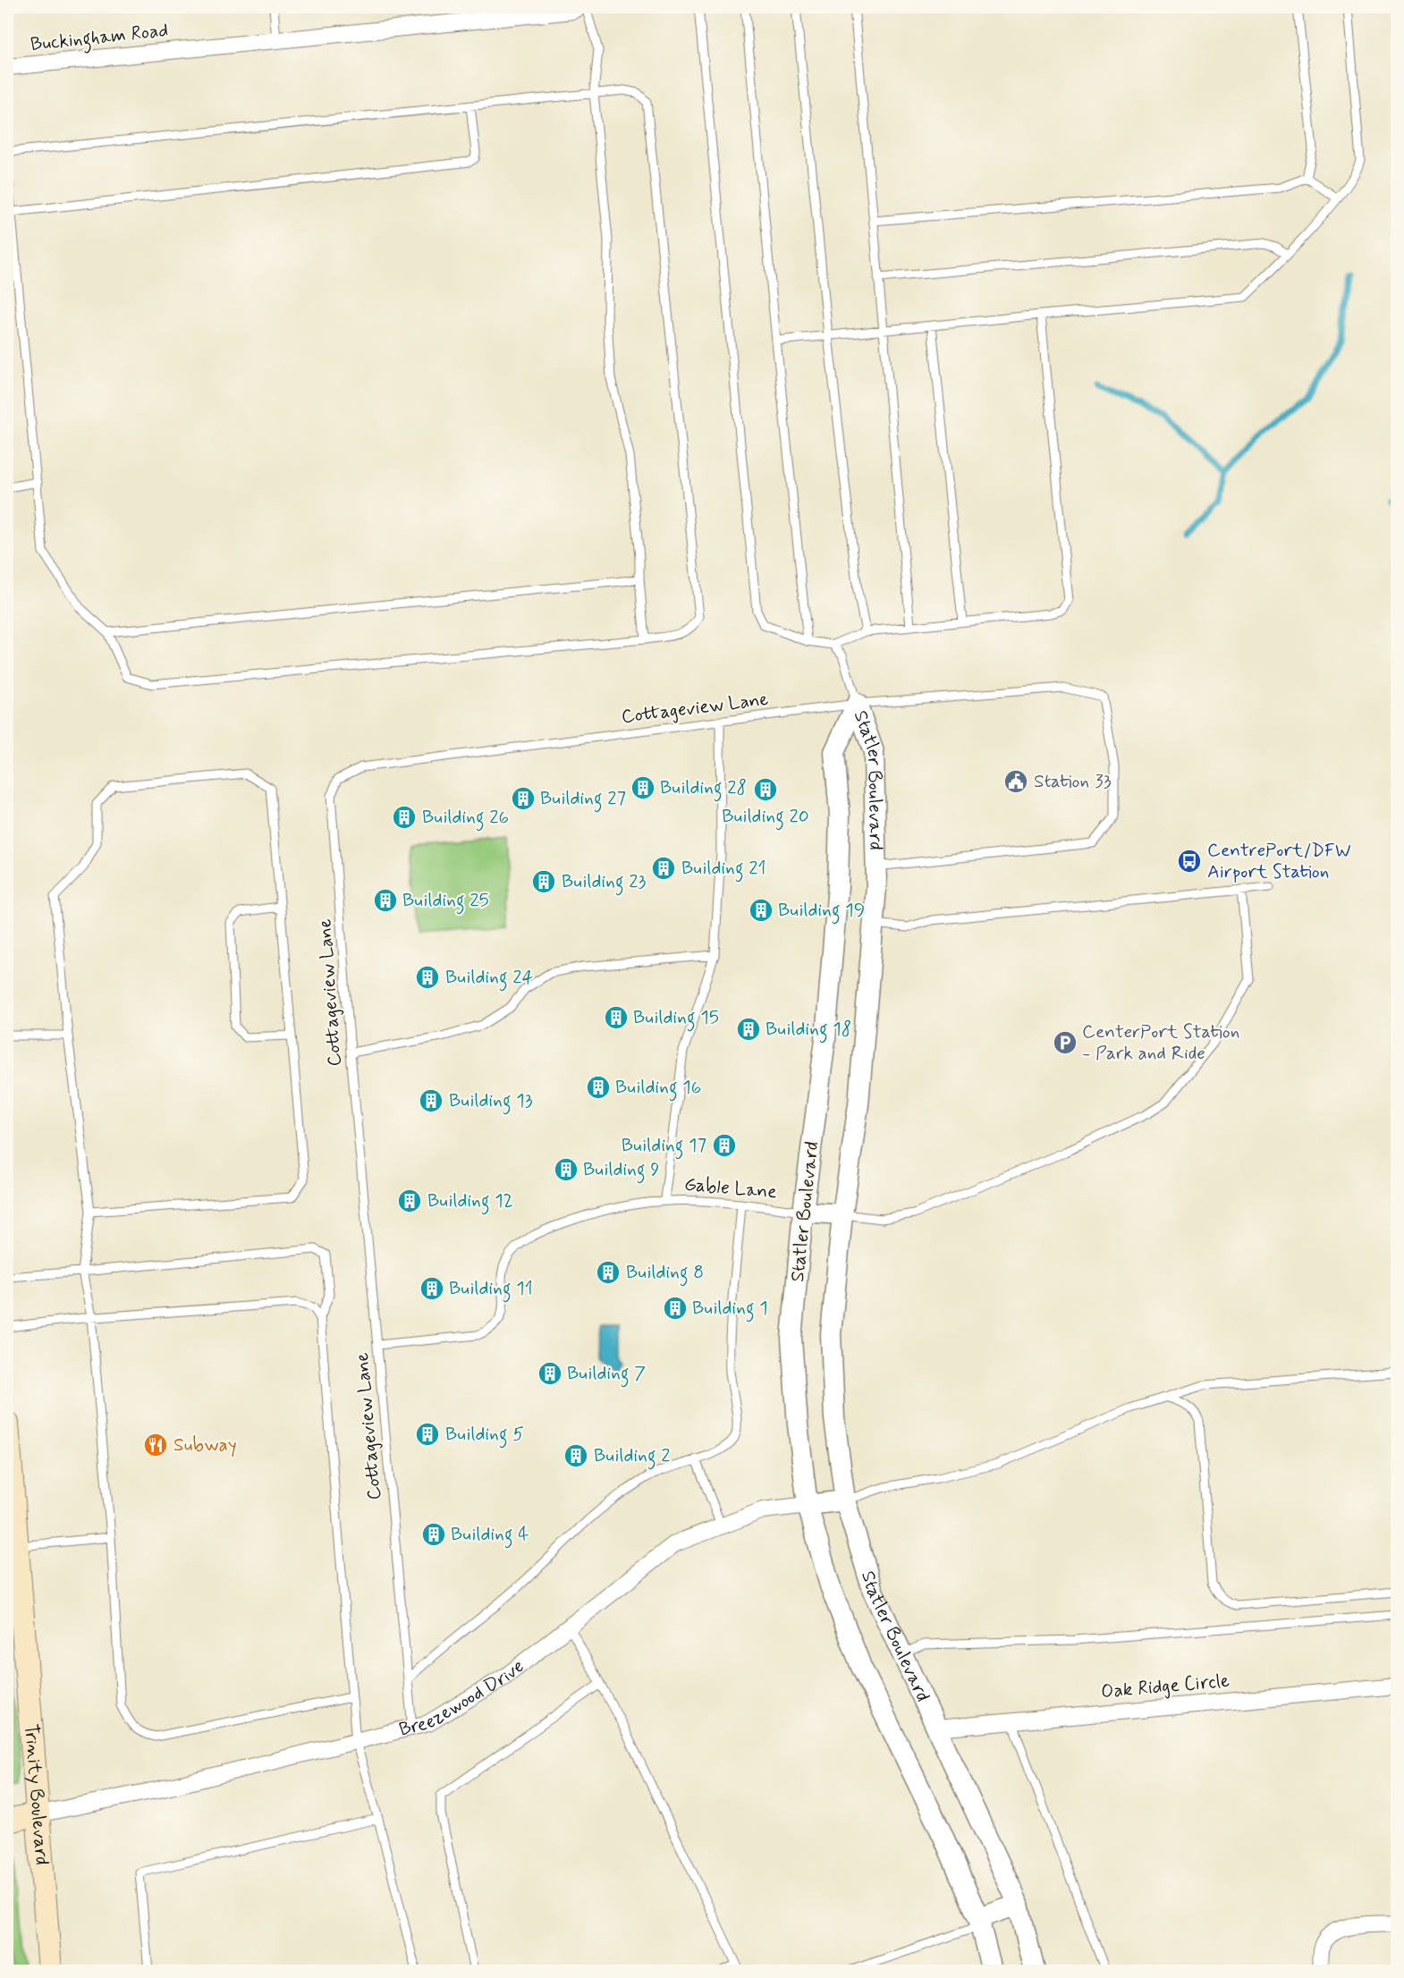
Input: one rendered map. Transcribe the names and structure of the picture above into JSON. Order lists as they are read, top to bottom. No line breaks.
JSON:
{"streets":{"main road":["Trinity Boulevard"],"street":["Buckingham Road","Statler Boulevard","Oak Ridge Circle","Breezewood Drive"],"lane":["Cottageview Lane","Gable Lane"]},"crossings":[["Cottageview Lane","Statler Boulevard"],["Cottageview Lane","Gable Lane"],["Cottageview Lane","Breezewood Drive"],["Statler Boulevard","Gable Lane"],["Statler Boulevard","Oak Ridge Circle"],["Statler Boulevard","Breezewood Drive"],["Breezewood Drive","Trinity Boulevard"]],"places":{"public building":["Station 33"],"building":["Building 28","Building 20","Building 27","Building 26","Building 21","Building 23","Building 25","Building 19","Building 24","Building 15","Building 18","Building 16","Building 13","Building 17","Building 9","Building 12","Building 8","Building 11","Building 1","Building 7","Building 5","Building 2","Building 4"],"bus stop":["CentrePort/DFW Airport Station"],"parking":["CenterPort Station - Park and Ride"],"restaurant":["Subway"]}}
